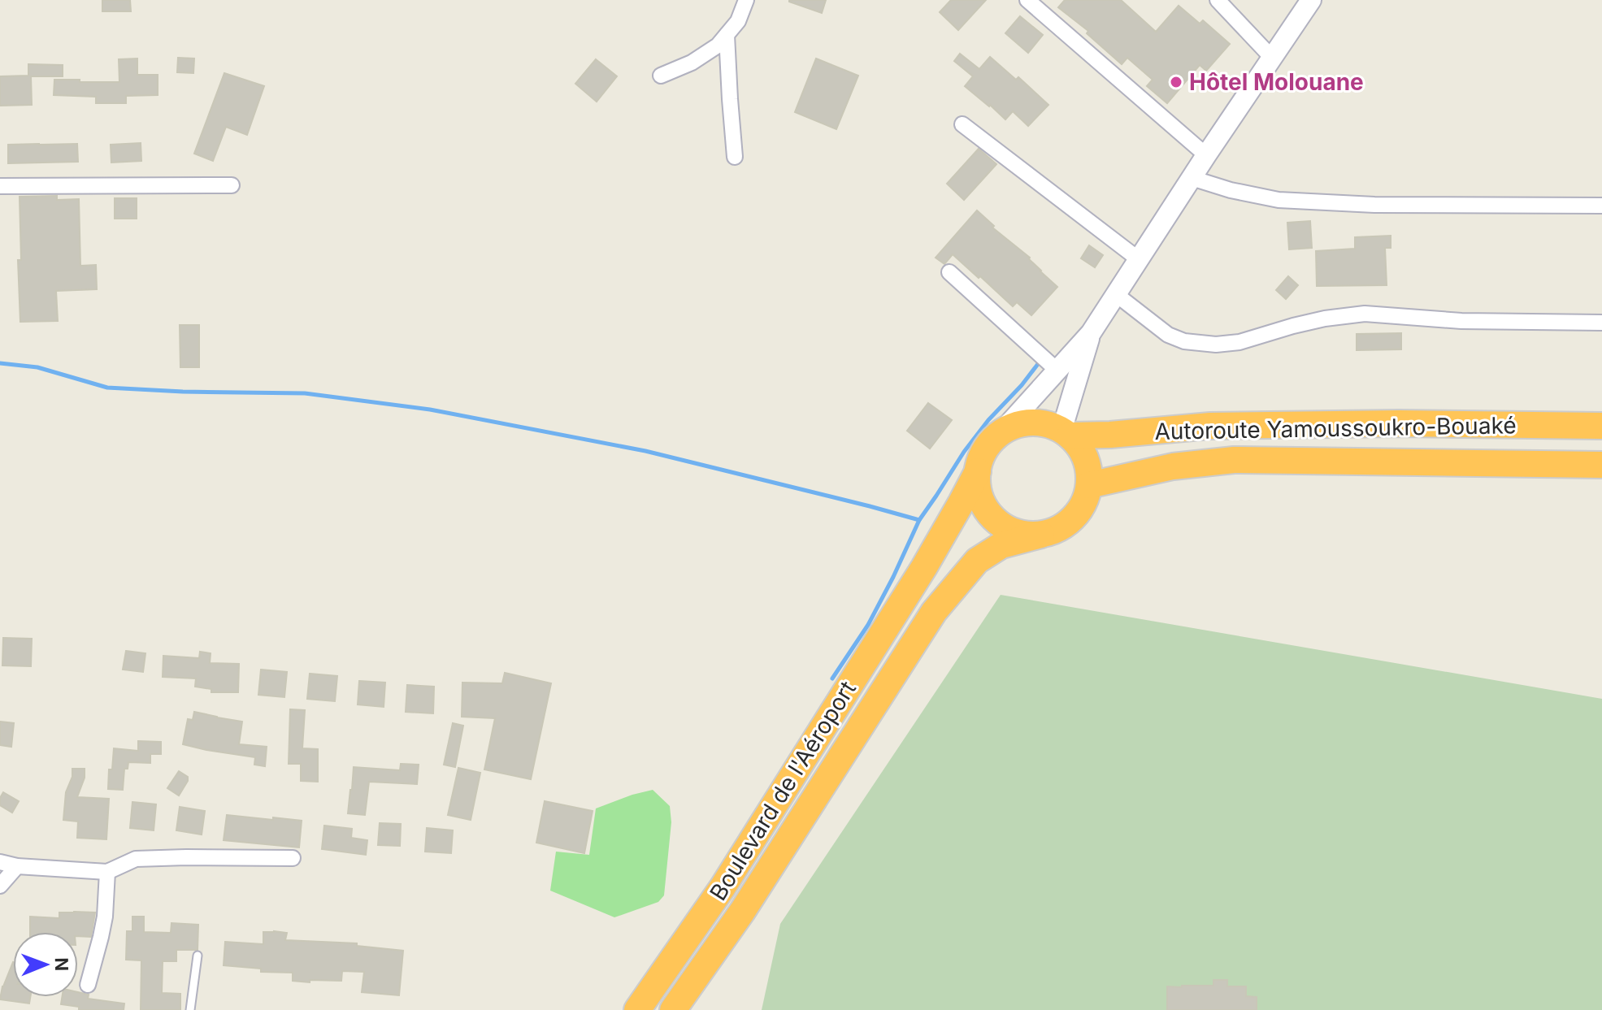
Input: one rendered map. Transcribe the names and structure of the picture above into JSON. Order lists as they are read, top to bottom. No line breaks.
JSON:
{"streets":{"highway":["Autoroute Yamoussoukro-Bouaké","Boulevard de l'Aéroport"]},"crossings":[["Autoroute Yamoussoukro-Bouaké","Boulevard de l'Aéroport"]],"places":["Hôtel Molouane"],"north":"right"}
